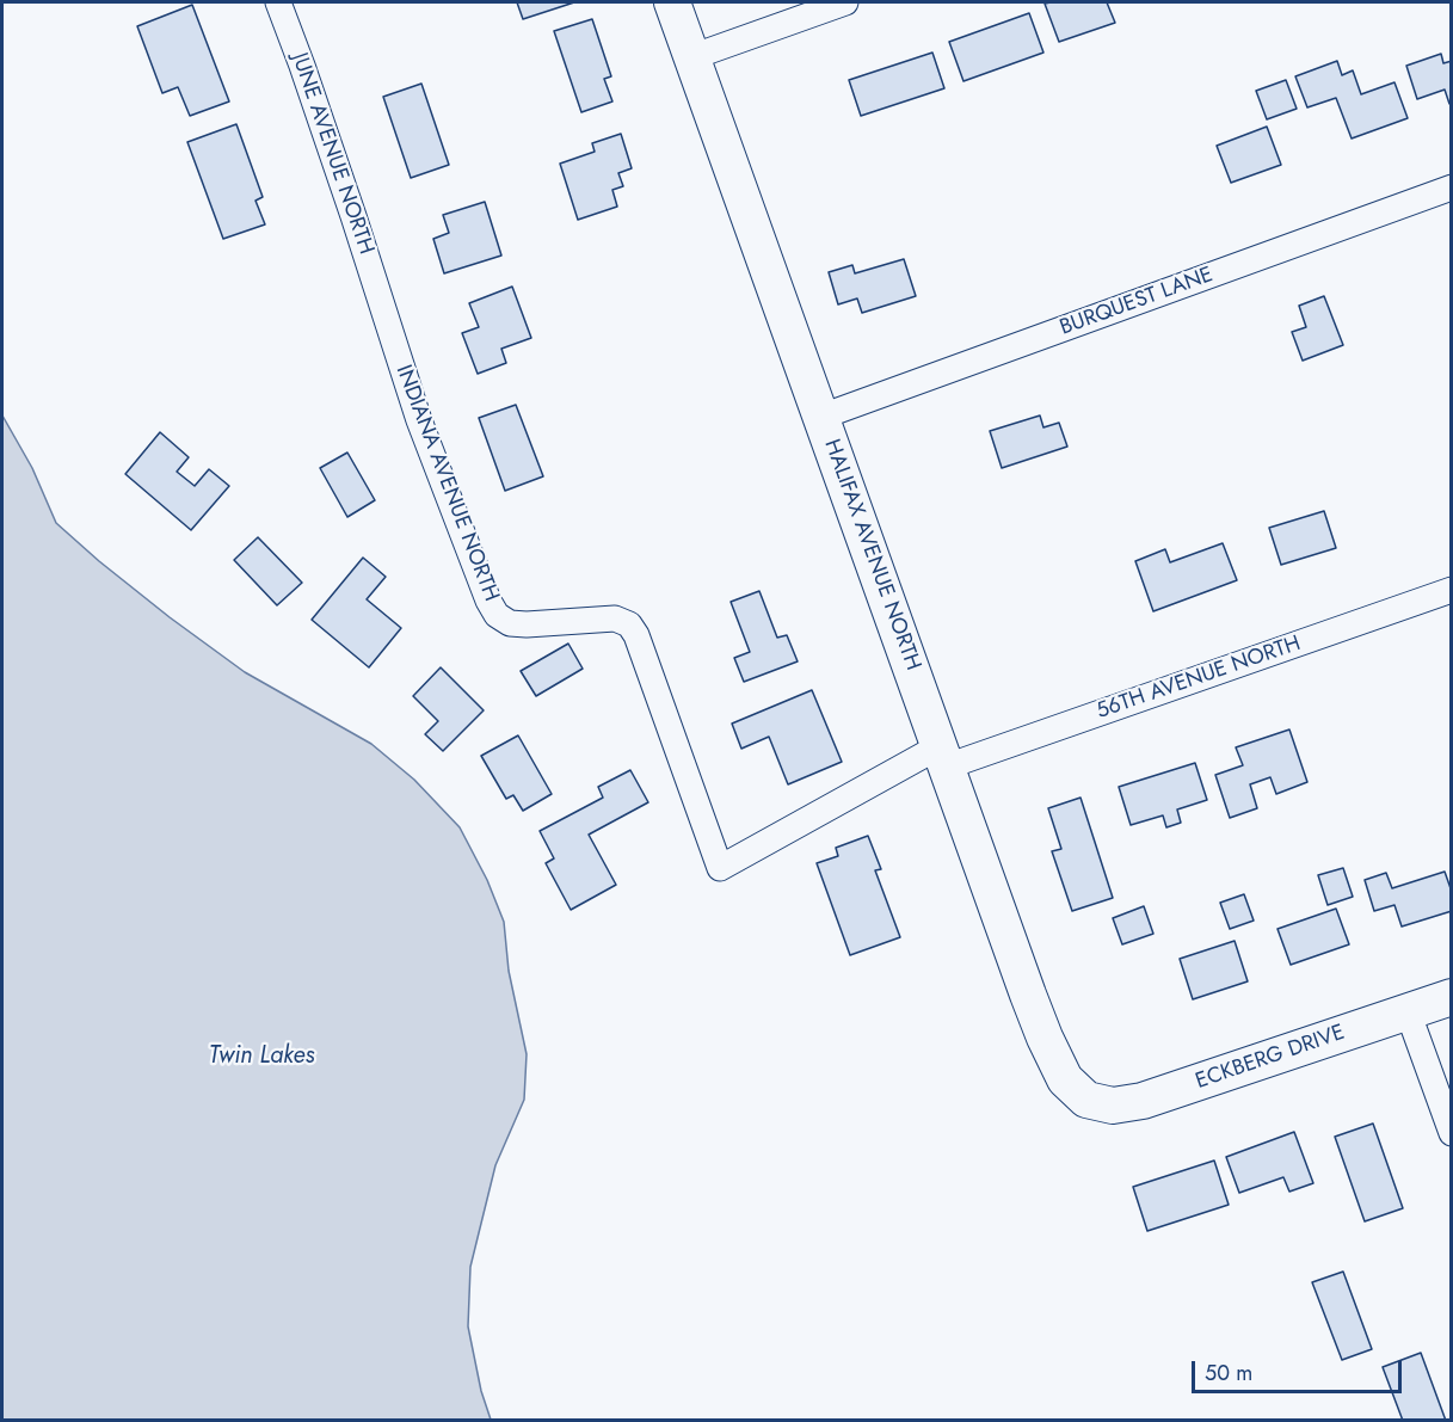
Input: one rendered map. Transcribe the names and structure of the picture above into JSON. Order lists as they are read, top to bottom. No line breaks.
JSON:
{"streets":{"street":["JUNE AVENUE NORTH","BURQUEST LANE","INDIANA AVENUE NORTH","HALIFAX AVENUE NORTH","56TH AVENUE NORTH","ECKBERG DRIVE"]},"crossings":[["JUNE AVENUE NORTH","INDIANA AVENUE NORTH"],["BURQUEST LANE","HALIFAX AVENUE NORTH"],["INDIANA AVENUE NORTH","HALIFAX AVENUE NORTH"],["INDIANA AVENUE NORTH","56TH AVENUE NORTH"],["HALIFAX AVENUE NORTH","56TH AVENUE NORTH"],["HALIFAX AVENUE NORTH","ECKBERG DRIVE"]],"water":["Twin Lakes"],"scale_bar":"50 m"}
